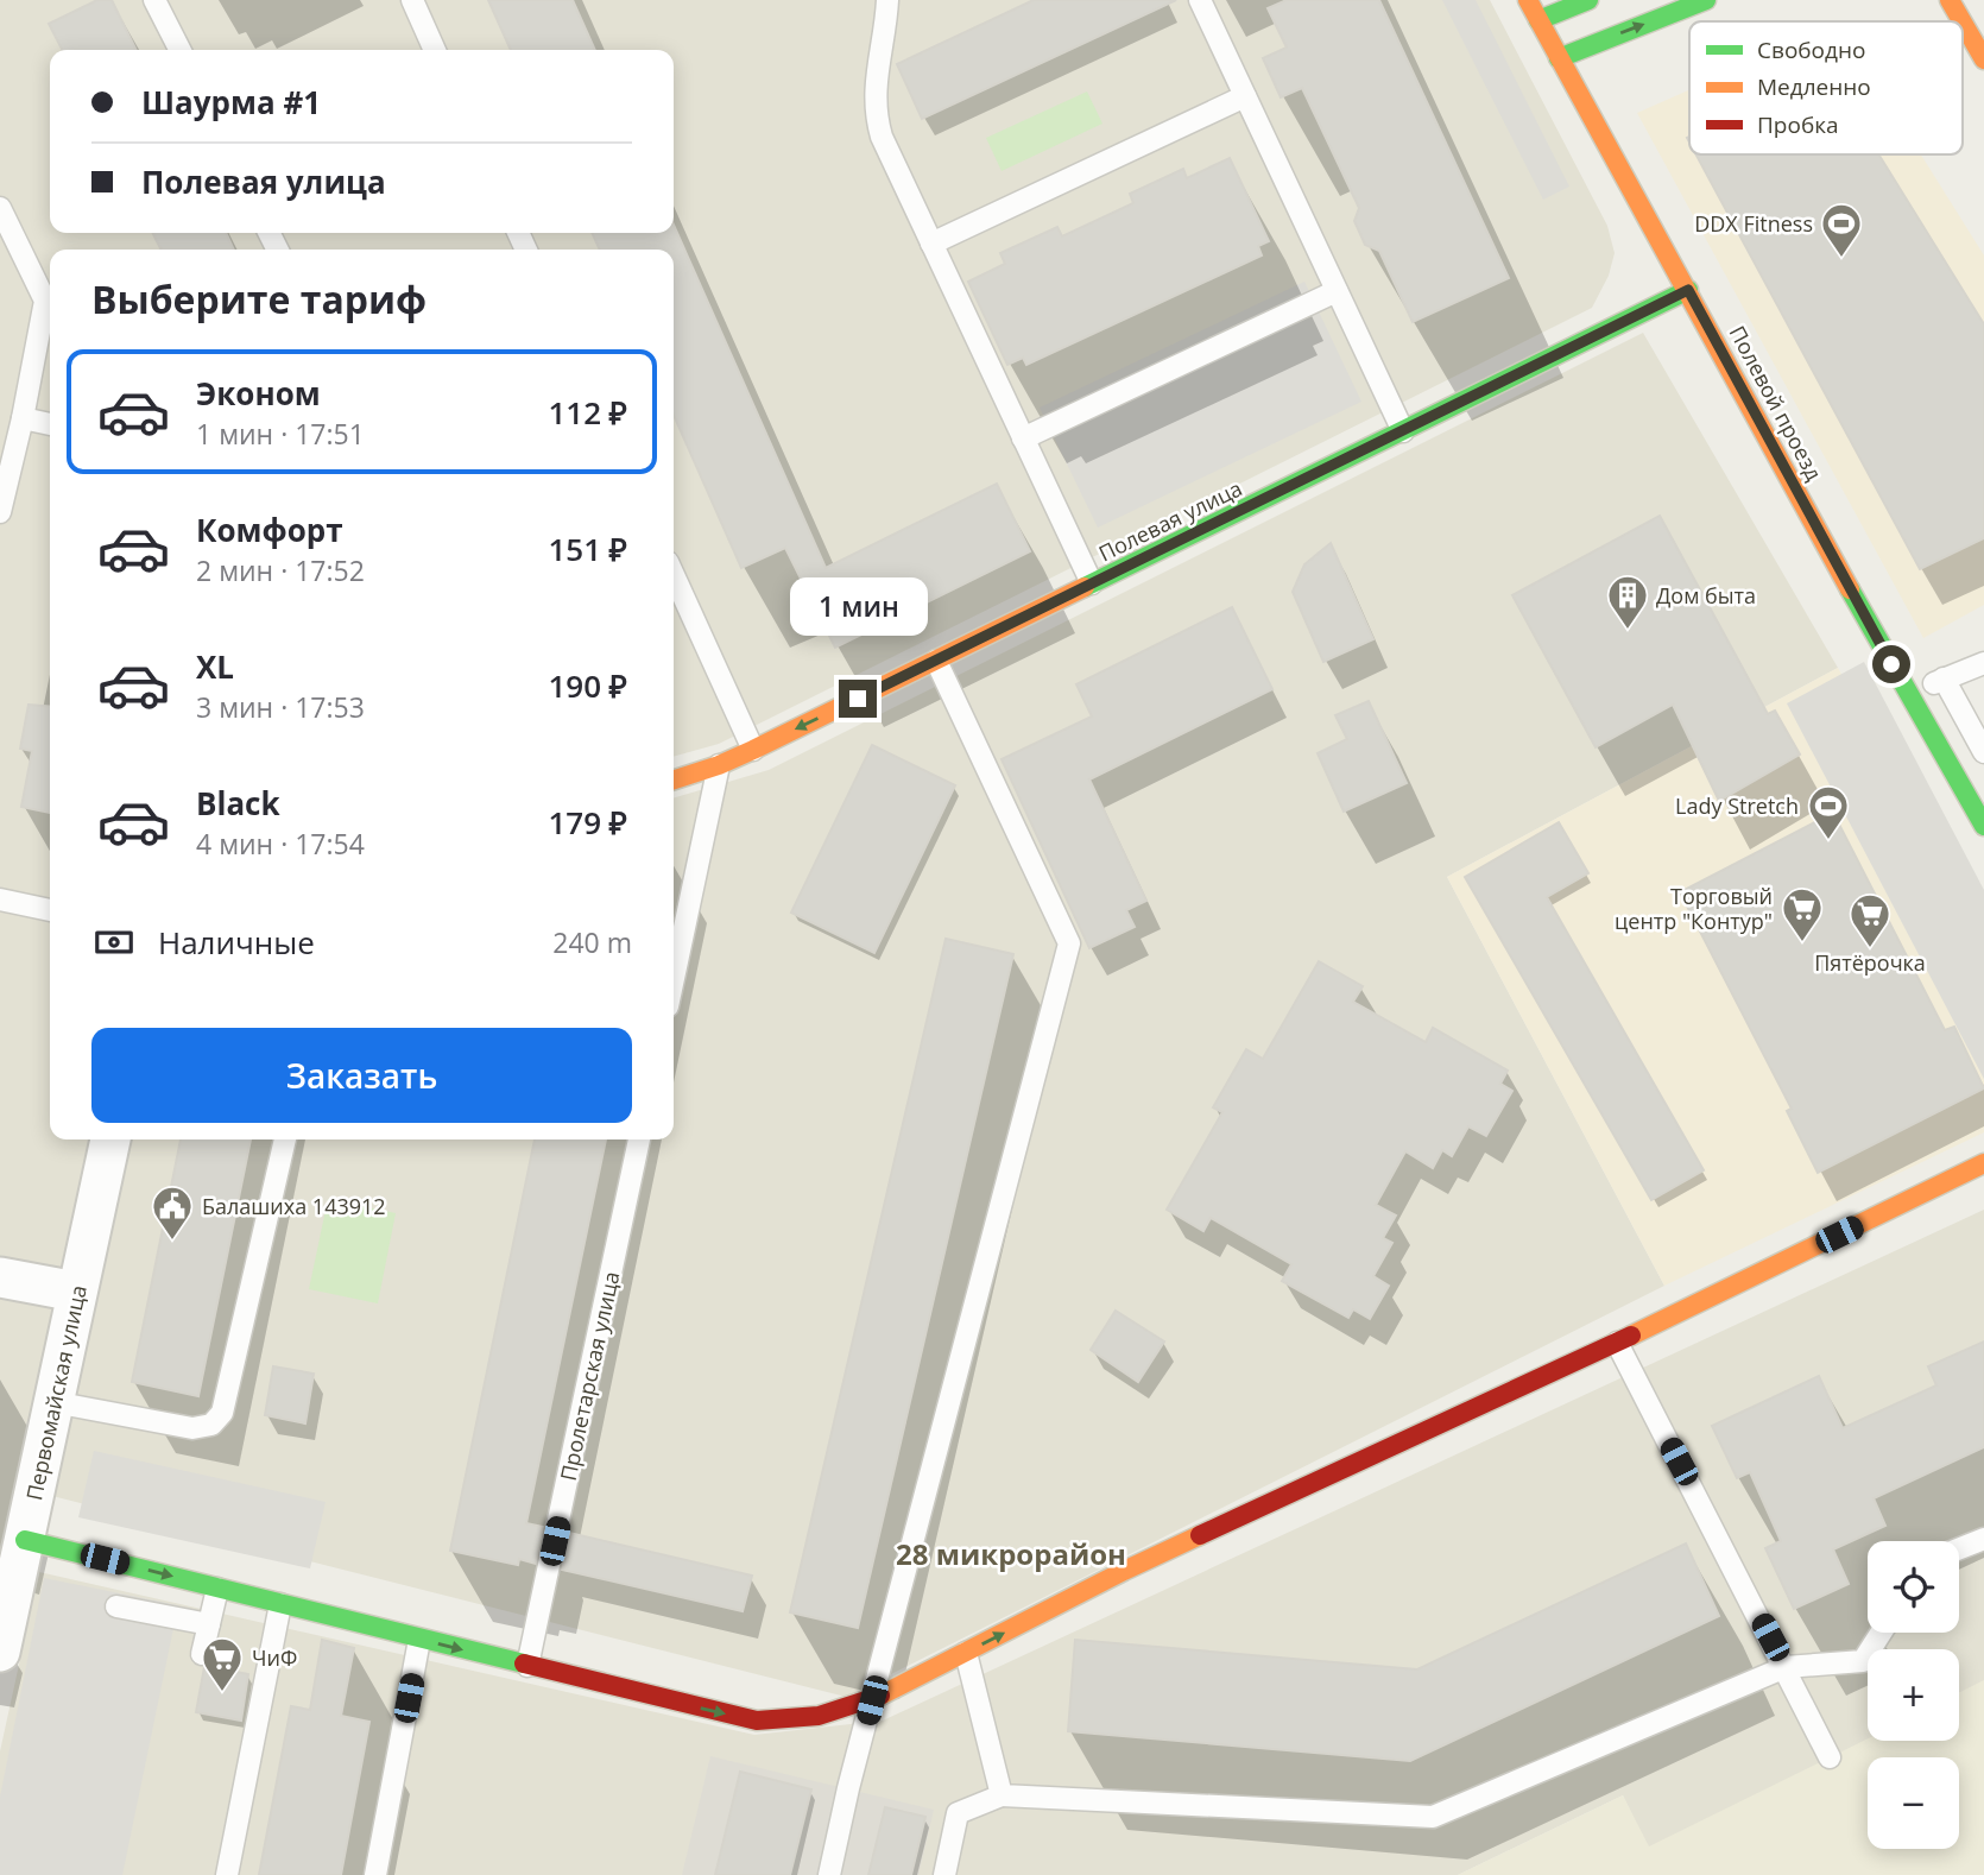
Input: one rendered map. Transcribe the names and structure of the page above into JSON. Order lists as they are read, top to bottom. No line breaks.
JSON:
{"streets":{"street":["Полевой проезд","Полевая улица","Первомайская улица"],"lane":["Пролетарская улица"]},"crossings":[["Полевой проезд","Полевая улица"]],"districts":["28 микрорайон"],"places":{"sports":["DDX Fitness","Lady Stretch"],"building":["Дом быта"],"supermarket":["Торговый центр \"Контур\"","Пятёрочка","ЧиФ"],"public building":["Балашиха 143912"]},"legend":["Свободно","Медленно","Пробка"],"page":{"banner":["Шаурма #1","Полевая улица"],"heading":"Выберите тариф","list":[{"name":"Эконом","note":"1 мин · 17:51","value":"112 ₽"},{"name":"Комфорт","note":"2 мин · 17:52","value":"151 ₽"},{"name":"XL","note":"3 мин · 17:53","value":"190 ₽"},{"name":"Black","note":"4 мин · 17:54","value":"179 ₽"}],"bubble":"1 мин","pay":["Наличные","240 m"],"buttons":"Заказать","map_buttons":["+","−"]}}
